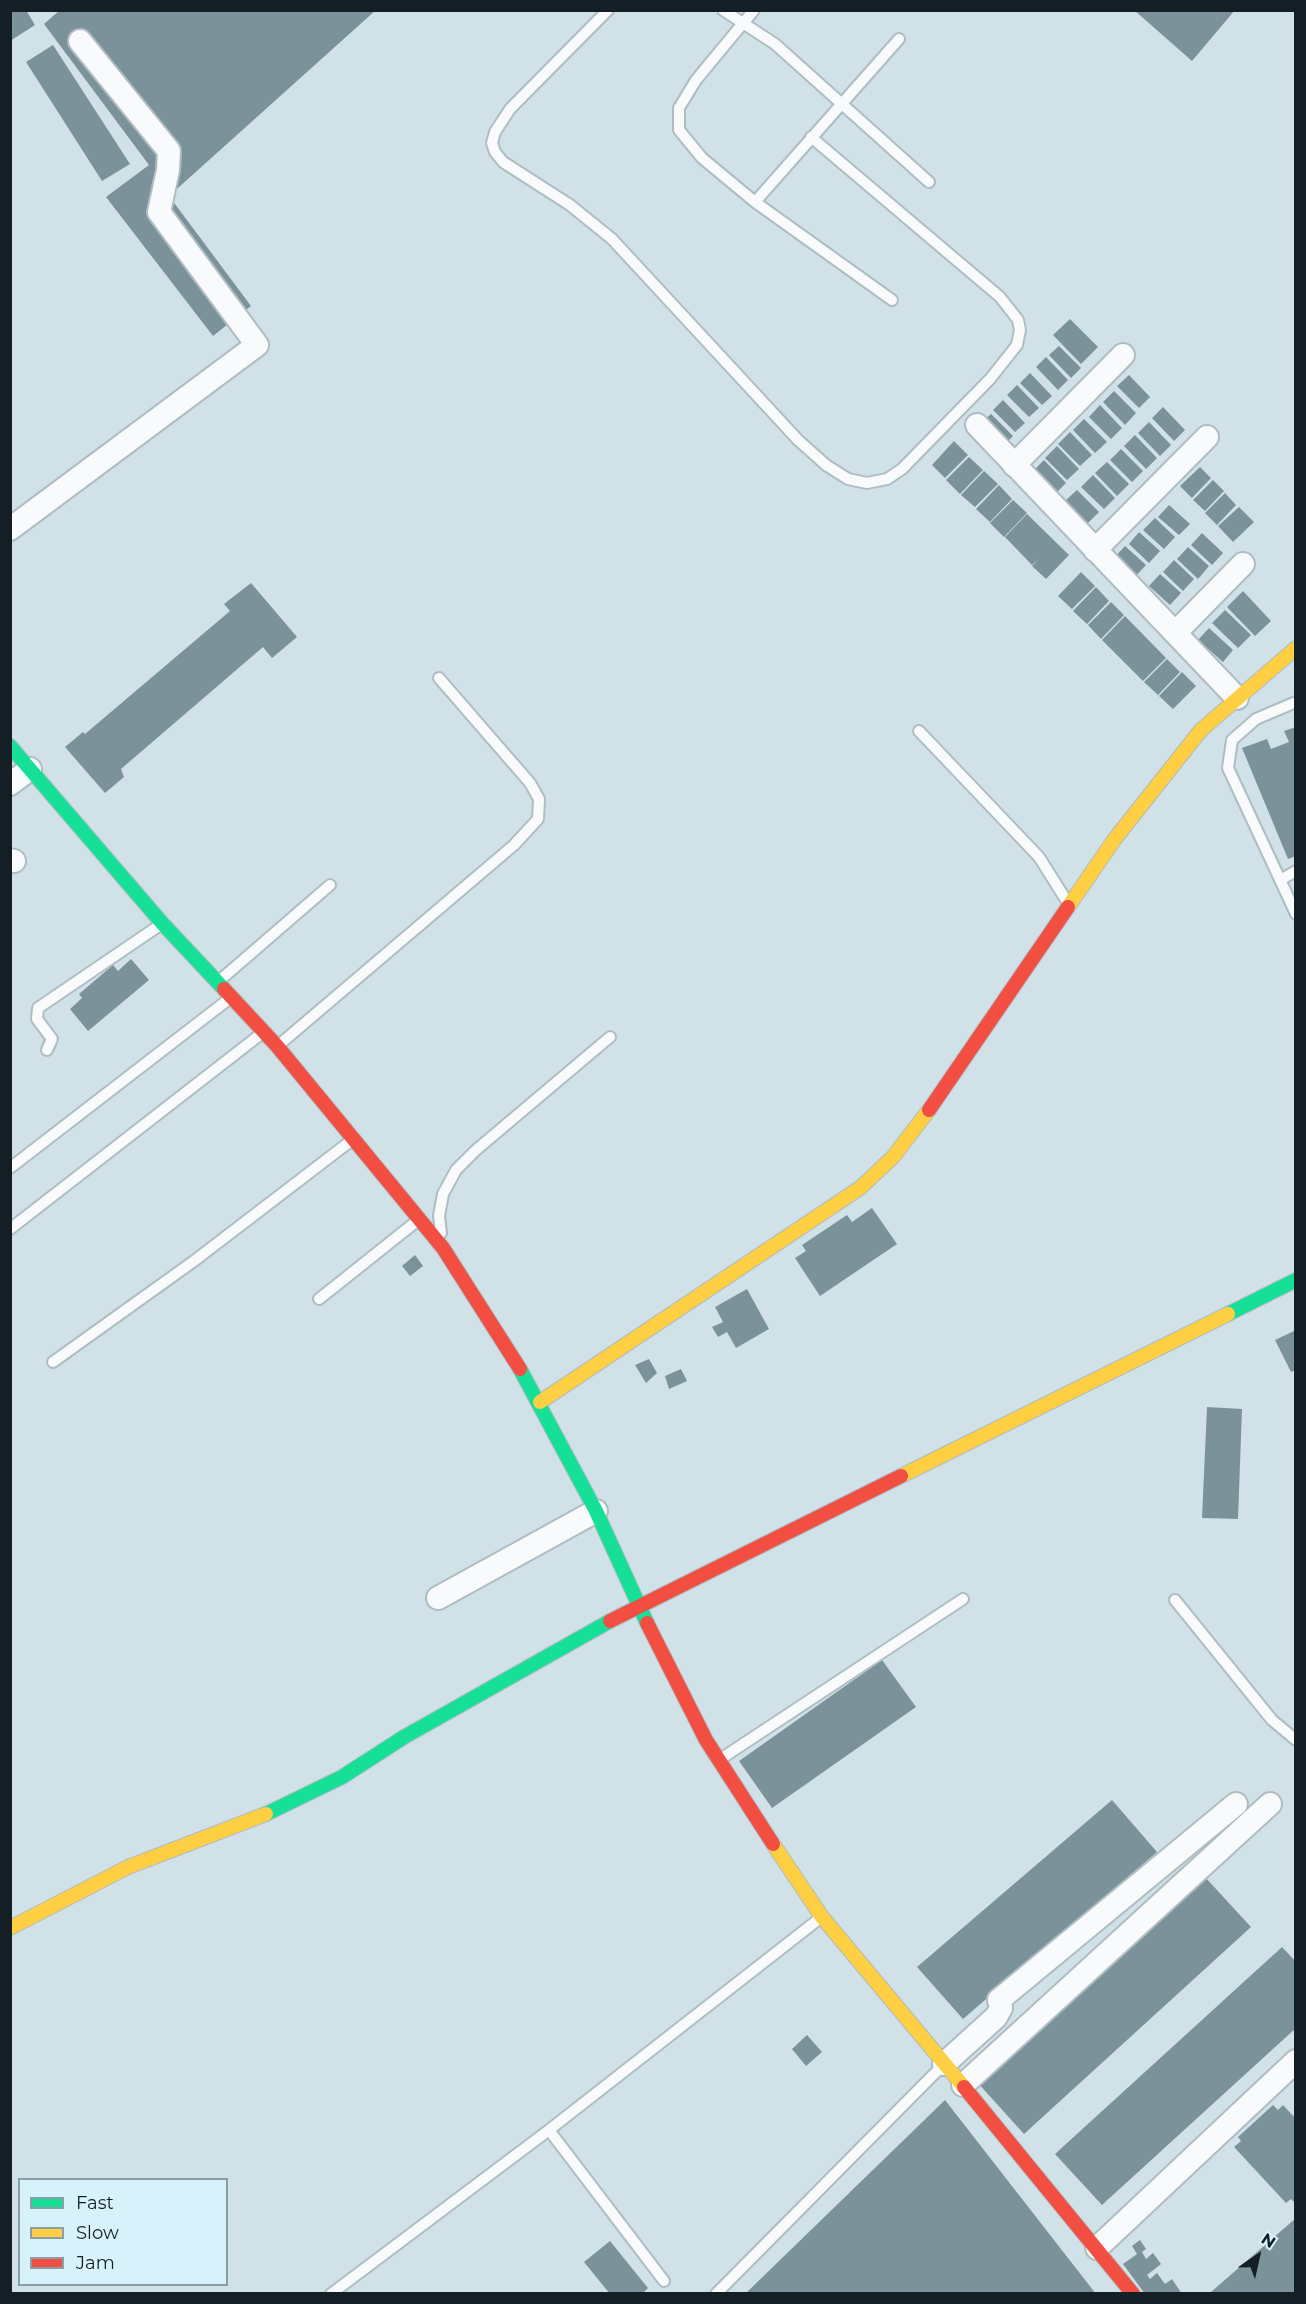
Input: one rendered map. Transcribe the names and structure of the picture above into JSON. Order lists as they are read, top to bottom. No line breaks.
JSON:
{"legend":["Fast","Slow","Jam"],"north":"top right"}
